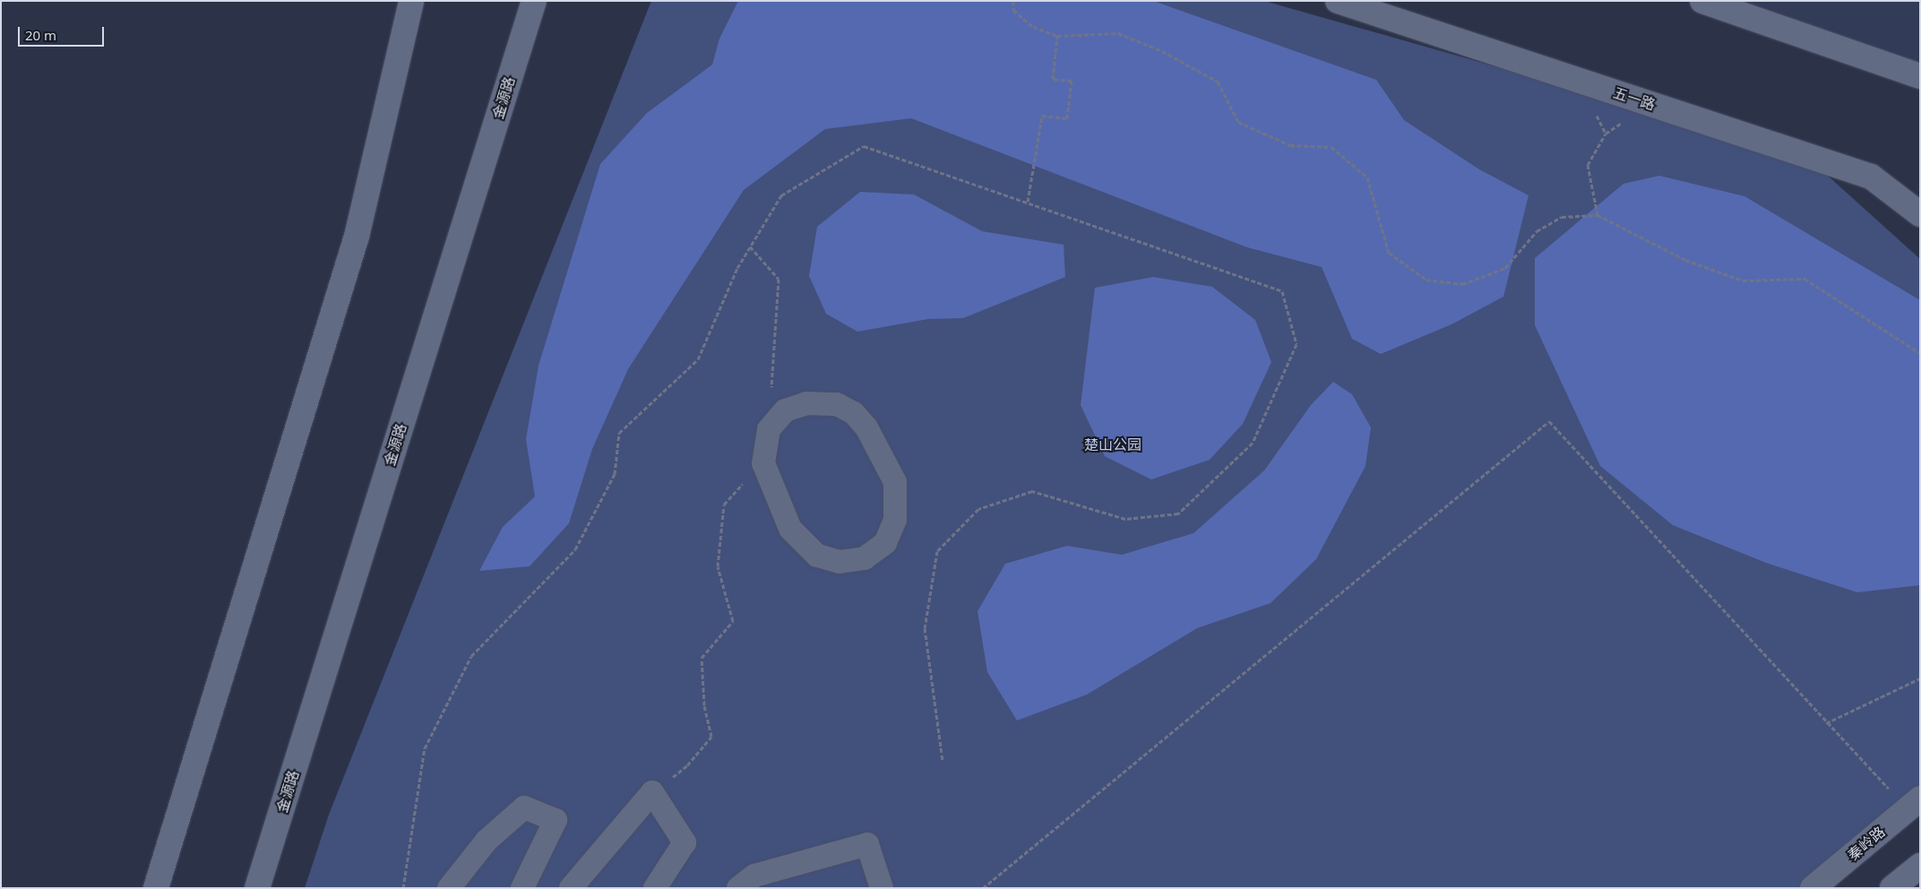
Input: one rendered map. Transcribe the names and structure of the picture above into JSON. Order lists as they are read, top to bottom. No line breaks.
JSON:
{"streets":{"main road":["金源路","五一路","秦岭路"]},"parks":["楚山公园"],"scale_bar":"20 m"}
